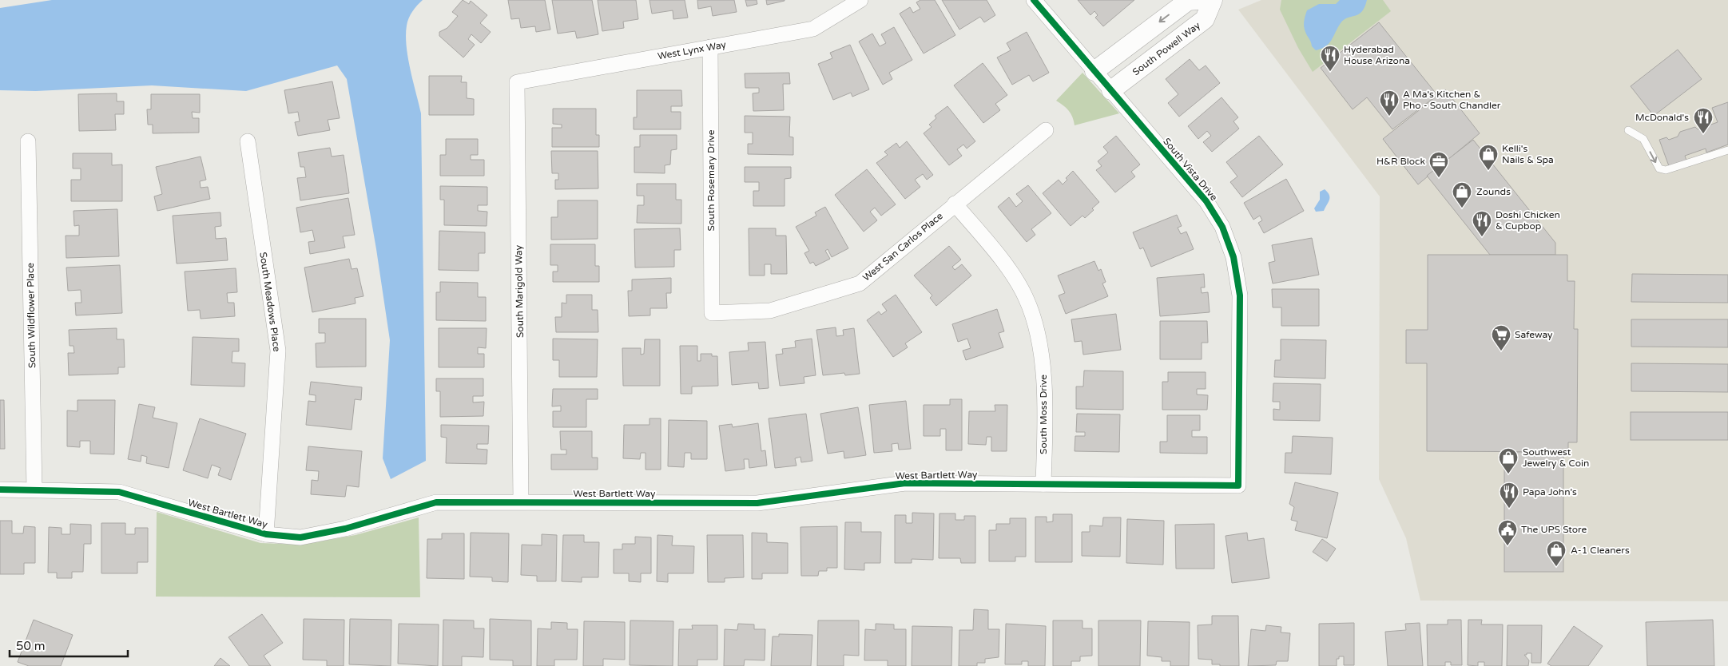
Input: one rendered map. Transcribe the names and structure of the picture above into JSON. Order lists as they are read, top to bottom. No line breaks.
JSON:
{"streets":{"street":["South Powell Way","West Lynx Way","South Vista Drive","South Rosemary Drive","West San Carlos Place","South Marigold Way","South Meadows Place","South Wildflower Place","South Moss Drive","West Bartlett Way"]},"crossings":[["South Powell Way","South Vista Drive"],["West Lynx Way","South Rosemary Drive"],["West Lynx Way","South Marigold Way"],["South Vista Drive","West Bartlett Way"],["South Rosemary Drive","West San Carlos Place"],["West San Carlos Place","South Moss Drive"],["South Marigold Way","West Bartlett Way"],["South Meadows Place","West Bartlett Way"],["South Wildflower Place","West Bartlett Way"],["South Moss Drive","West Bartlett Way"]],"places":{"restaurant":["Hyderabad House Arizona","A Ma's Kitchen & Pho - South Chandler","McDonald's","Doshi Chicken & Cupbop","Papa John's"],"shop":["Kelli's Nails & Spa","Zounds","Southwest Jewelry & Coin","A-1 Cleaners"],"office":["H&R Block"],"supermarket":["Safeway"],"public building":["The UPS Store"]},"scale_bar":"50 m"}
